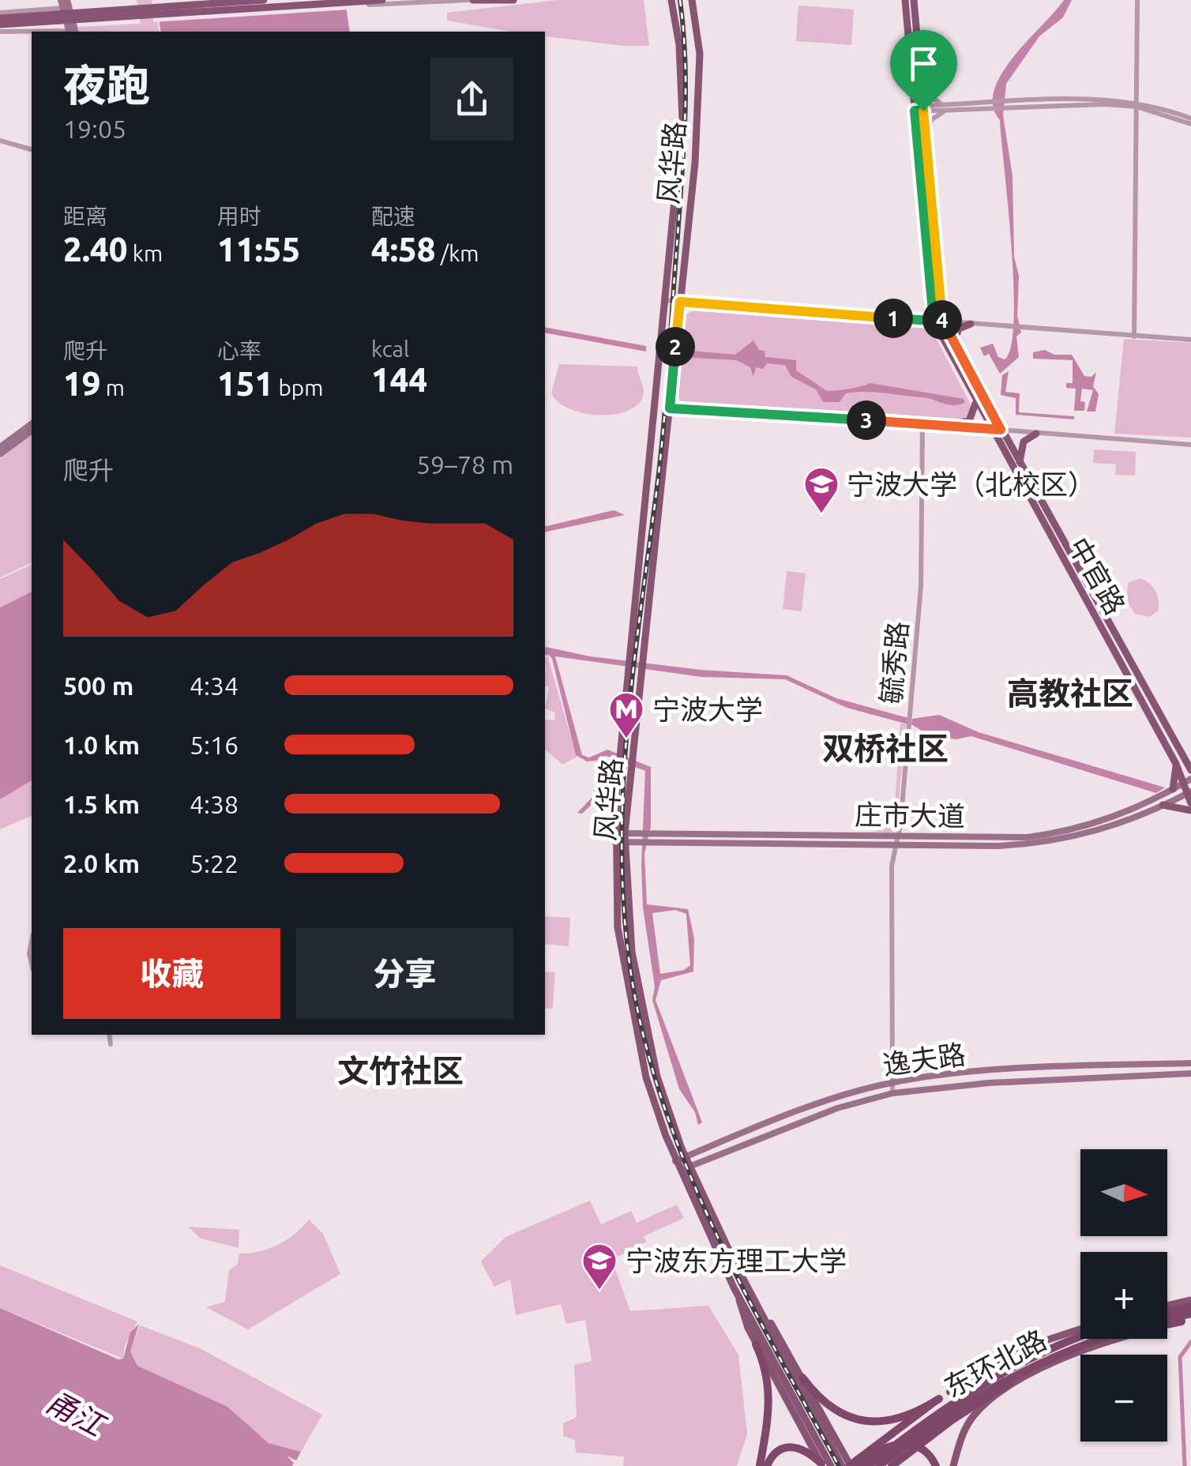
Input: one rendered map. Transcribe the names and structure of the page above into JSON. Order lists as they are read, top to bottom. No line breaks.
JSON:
{"streets":{"highway":["东环北路"],"main road":["风华路","中官路","庄市大道","逸夫路"],"street":["毓秀路"]},"crossings":[["风华路","庄市大道"],["风华路","逸夫路"],["中官路","庄市大道"],["毓秀路","庄市大道"],["毓秀路","逸夫路"]],"districts":["高教社区","双桥社区","文竹社区"],"water":["甬江"],"places":{"school or university":["宁波大学（北校区）","宁波东方理工大学"],"metro station":["宁波大学"]},"north":"right","page":{"heading":["夜跑","19:05"],"stats":[["距离","2.40 km"],["用时","11:55"],["配速","4:58 /km"],["爬升","19 m"],["心率","151 bpm"],["kcal","144"]],"pins":["1","4","2","3"],"chart":["爬升","59–78 m"],"list":[{"name":"500 m","note":"4:34"},{"name":"1.0 km","note":"5:16"},{"name":"1.5 km","note":"4:38"},{"name":"2.0 km","note":"5:22"}],"buttons":["收藏","分享"],"map_buttons":["+","−"]}}
